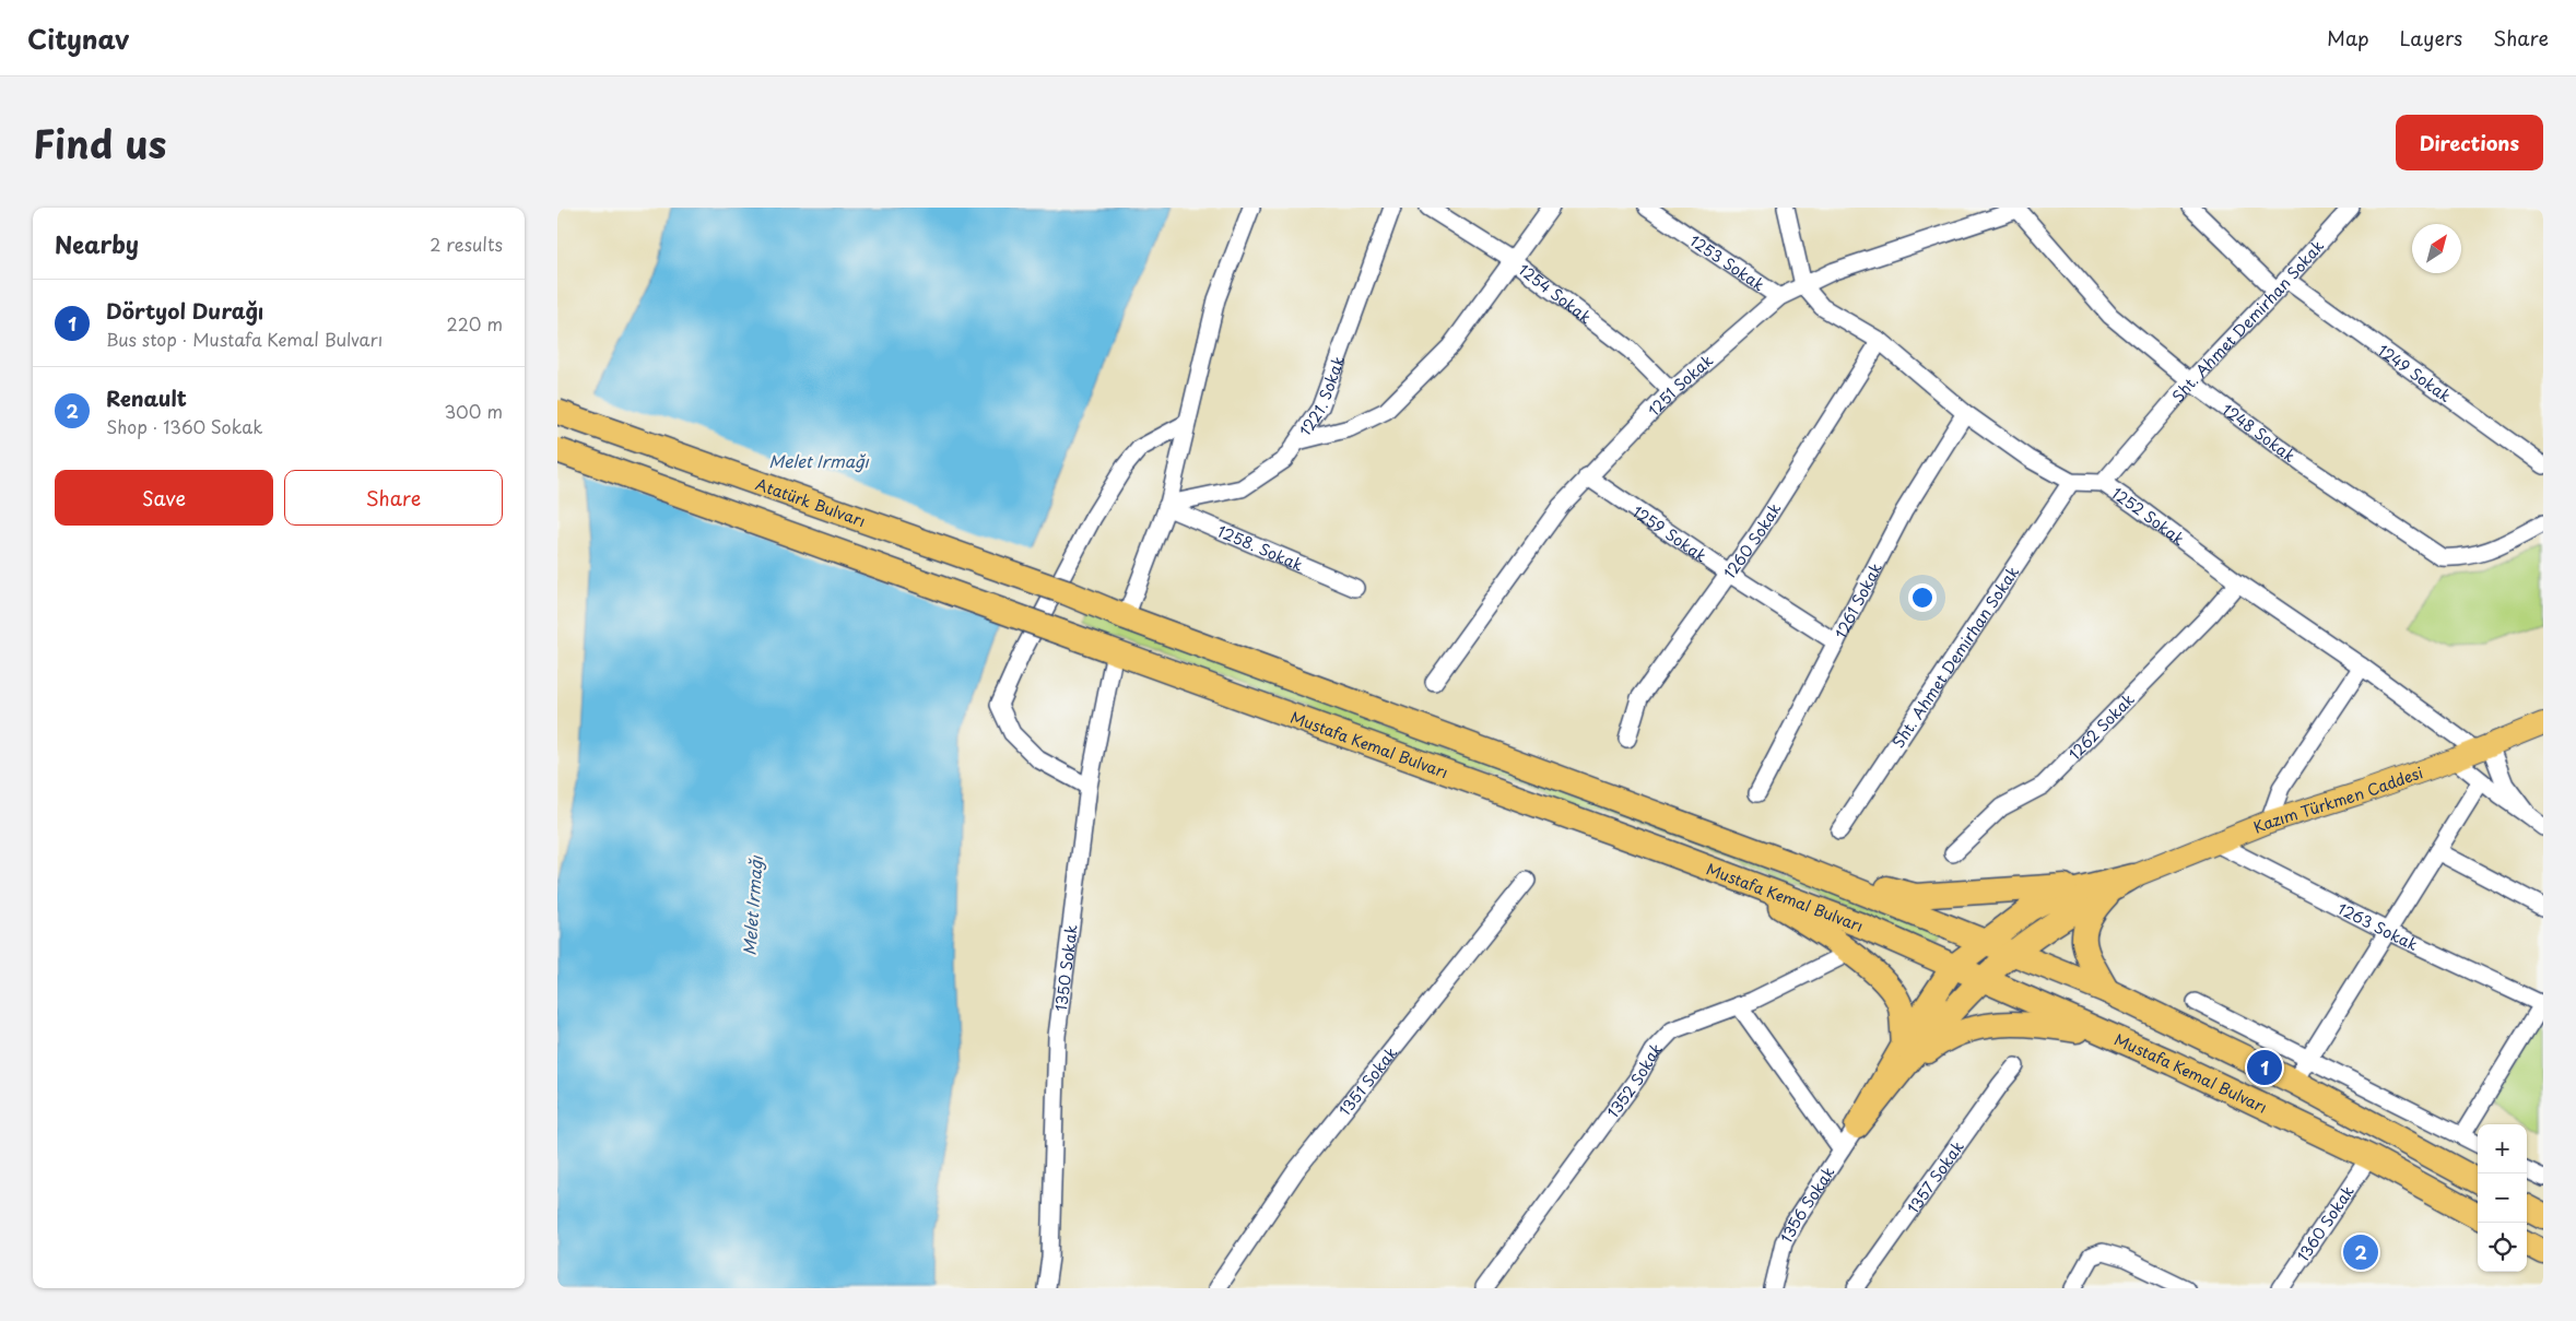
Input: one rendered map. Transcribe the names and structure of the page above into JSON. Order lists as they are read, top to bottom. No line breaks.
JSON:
{"streets":{"highway":["Atatürk Bulvarı","Mustafa Kemal Bulvarı"],"main road":["Kazım Türkmen Caddesi"],"street":["1253 Sokak","1254 Sokak","Sht. Ahmet Demirhan Sokak","1249 Sokak","1251 Sokak","1221. Sokak","1248 Sokak","1252 Sokak","1259 Sokak","1260 Sokak","1258. Sokak","1261 Sokak","1262 Sokak","1263 Sokak","1350 Sokak","1351 Sokak","1352 Sokak","1357 Sokak","1356 Sokak","1360 Sokak"]},"crossings":[["1253 Sokak","1251 Sokak"],["1254 Sokak","1251 Sokak"],["Sht. Ahmet Demirhan Sokak","1249 Sokak"],["Sht. Ahmet Demirhan Sokak","1248 Sokak"],["Sht. Ahmet Demirhan Sokak","1252 Sokak"],["1251 Sokak","1248 Sokak"],["1251 Sokak","1252 Sokak"],["1251 Sokak","1259 Sokak"],["1221. Sokak","1258. Sokak"],["1252 Sokak","1260 Sokak"],["1252 Sokak","1261 Sokak"],["1252 Sokak","1262 Sokak"],["1252 Sokak","Kazım Türkmen Caddesi"],["1259 Sokak","1260 Sokak"],["1259 Sokak","1261 Sokak"],["Mustafa Kemal Bulvarı","1350 Sokak"],["Mustafa Kemal Bulvarı","1360 Sokak"],["Kazım Türkmen Caddesi","1263 Sokak"]],"water":["Melet Irmağı"],"north":"top right","page":{"header":"Citynav","nav":["Map","Layers","Share"],"title":"Find us","buttons":["Directions",["Save","Share"]],"heading":["Nearby","2 results"],"list":[{"mark":"1","name":"Dörtyol Durağı","note":"Bus stop · Mustafa Kemal Bulvarı","value":"220 m"},{"mark":"2","name":"Renault","note":"Shop · 1360 Sokak","value":"300 m"}],"pins":["1","2"],"map_buttons":["+","−"]}}
